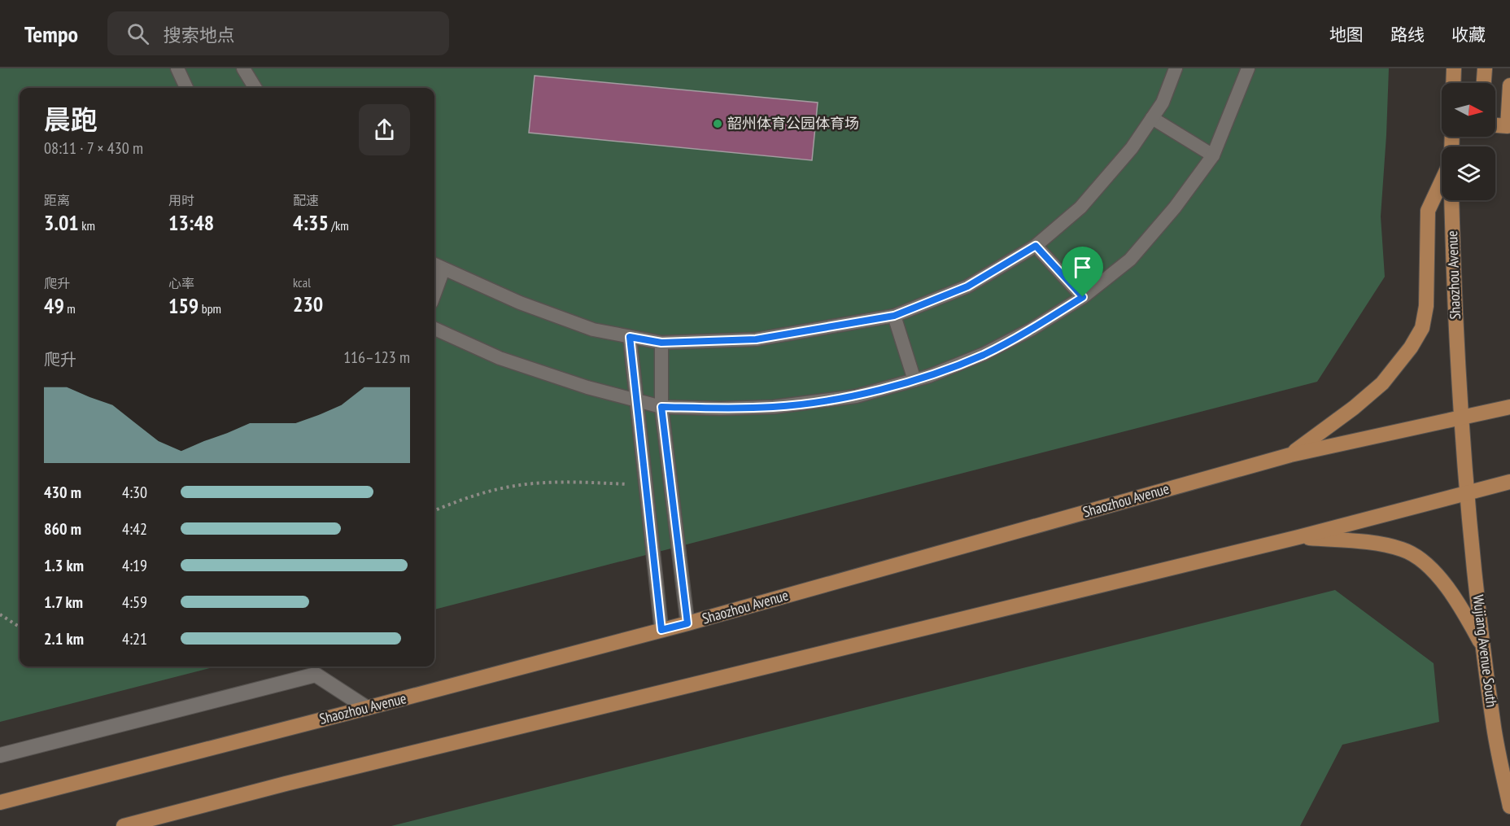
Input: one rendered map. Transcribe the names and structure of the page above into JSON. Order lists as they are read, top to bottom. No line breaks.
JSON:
{"streets":{"main road":["Shaozhou Avenue","Wujiang Avenue South"]},"crossings":[["Shaozhou Avenue","Wujiang Avenue South"]],"places":["韶州体育公园体育场"],"north":"right","page":{"header":"Tempo","search":"搜索地点","nav":["地图","路线","收藏"],"heading":["晨跑","08:11 · 7 × 430 m"],"stats":[["距离","3.01 km"],["用时","13:48"],["配速","4:35 /km"],["爬升","49 m"],["心率","159 bpm"],["kcal","230"]],"chart":["爬升","116–123 m"],"list":[{"name":"430 m","note":"4:30"},{"name":"860 m","note":"4:42"},{"name":"1.3 km","note":"4:19"},{"name":"1.7 km","note":"4:59"},{"name":"2.1 km","note":"4:21"}]}}
